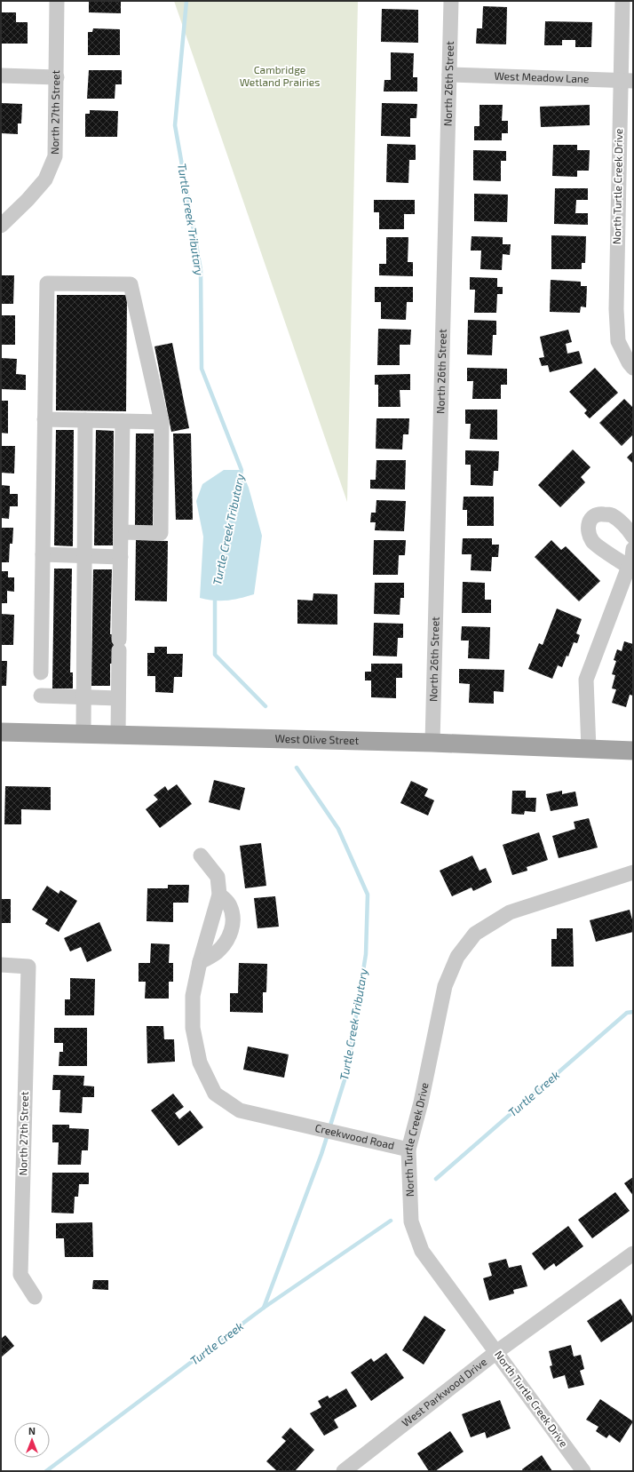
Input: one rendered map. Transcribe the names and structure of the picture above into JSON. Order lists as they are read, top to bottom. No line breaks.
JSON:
{"streets":{"main road":["West Olive Street"],"street":["West Meadow Lane","North 26th Street","North 27th Street","North Turtle Creek Drive","Creekwood Road","West Parkwood Drive"]},"crossings":[["West Meadow Lane","North 26th Street"],["West Meadow Lane","North Turtle Creek Drive"],["North 26th Street","West Olive Street"],["North Turtle Creek Drive","Creekwood Road"],["North Turtle Creek Drive","West Parkwood Drive"]],"water":["Turtle Creek Tributary","Turtle Creek"],"parks":["Cambridge Wetland Prairies"],"north":"top"}
